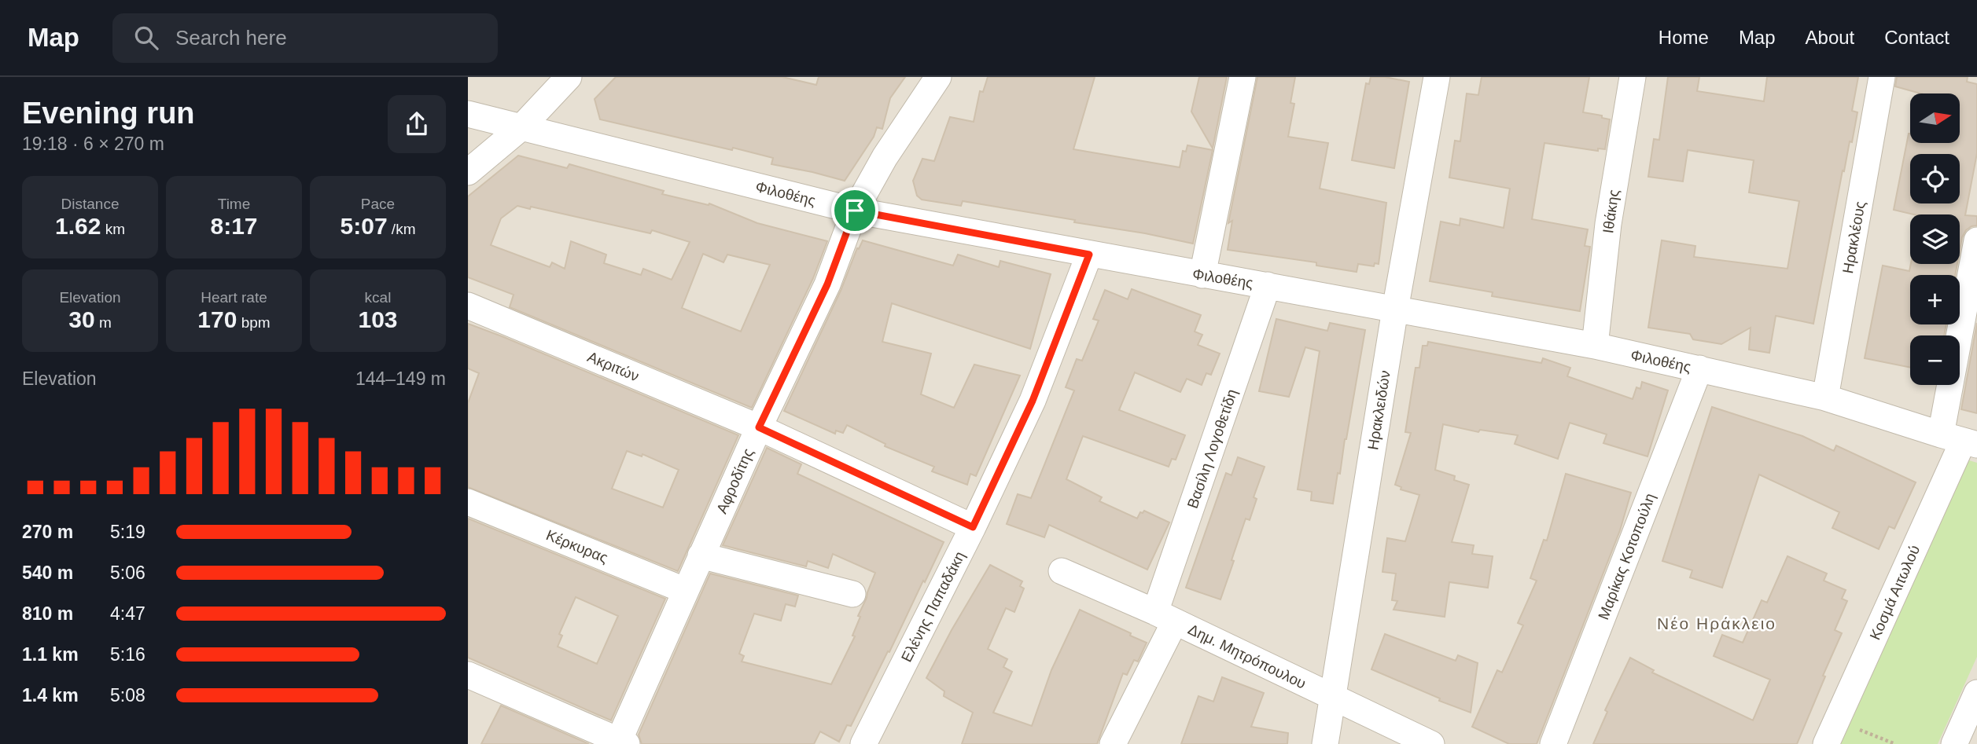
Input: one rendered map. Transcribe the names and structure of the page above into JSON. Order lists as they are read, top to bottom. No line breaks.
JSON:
{"streets":{"street":["Φιλοθέης","Ιθάκης","Ηρακλέους","Ακριτών","Ηρακλειδών","Βασίλη Λογοθετίδη","Αφροδίτης","Κέρκυρας","Μαρίκας Κοτοπούλη","Κοσμά Αιτωλού","Ελένης Παπαδάκη","Δημ. Μητρόπουλου"]},"crossings":[["Φιλοθέης","Ιθάκης"],["Φιλοθέης","Ηρακλέους"],["Φιλοθέης","Ηρακλειδών"],["Φιλοθέης","Βασίλη Λογοθετίδη"],["Φιλοθέης","Αφροδίτης"],["Φιλοθέης","Μαρίκας Κοτοπούλη"],["Φιλοθέης","Κοσμά Αιτωλού"],["Φιλοθέης","Ελένης Παπαδάκη"],["Ακριτών","Αφροδίτης"],["Ηρακλειδών","Δημ. Μητρόπουλου"],["Βασίλη Λογοθετίδη","Δημ. Μητρόπουλου"],["Αφροδίτης","Κέρκυρας"]],"districts":["Νέο Ηράκλειο"],"north":"right","page":{"header":"Map","search":"Search here","nav":["Home","Map","About","Contact"],"heading":["Evening run","19:18 · 6 × 270 m"],"map_buttons":["+","−"],"stats":[["Distance","1.62 km"],["Time","8:17"],["Pace","5:07 /km"],["Elevation","30 m"],["Heart rate","170 bpm"],["kcal","103"]],"chart":["Elevation","144–149 m"],"list":[{"name":"270 m","note":"5:19"},{"name":"540 m","note":"5:06"},{"name":"810 m","note":"4:47"},{"name":"1.1 km","note":"5:16"},{"name":"1.4 km","note":"5:08"}]}}
